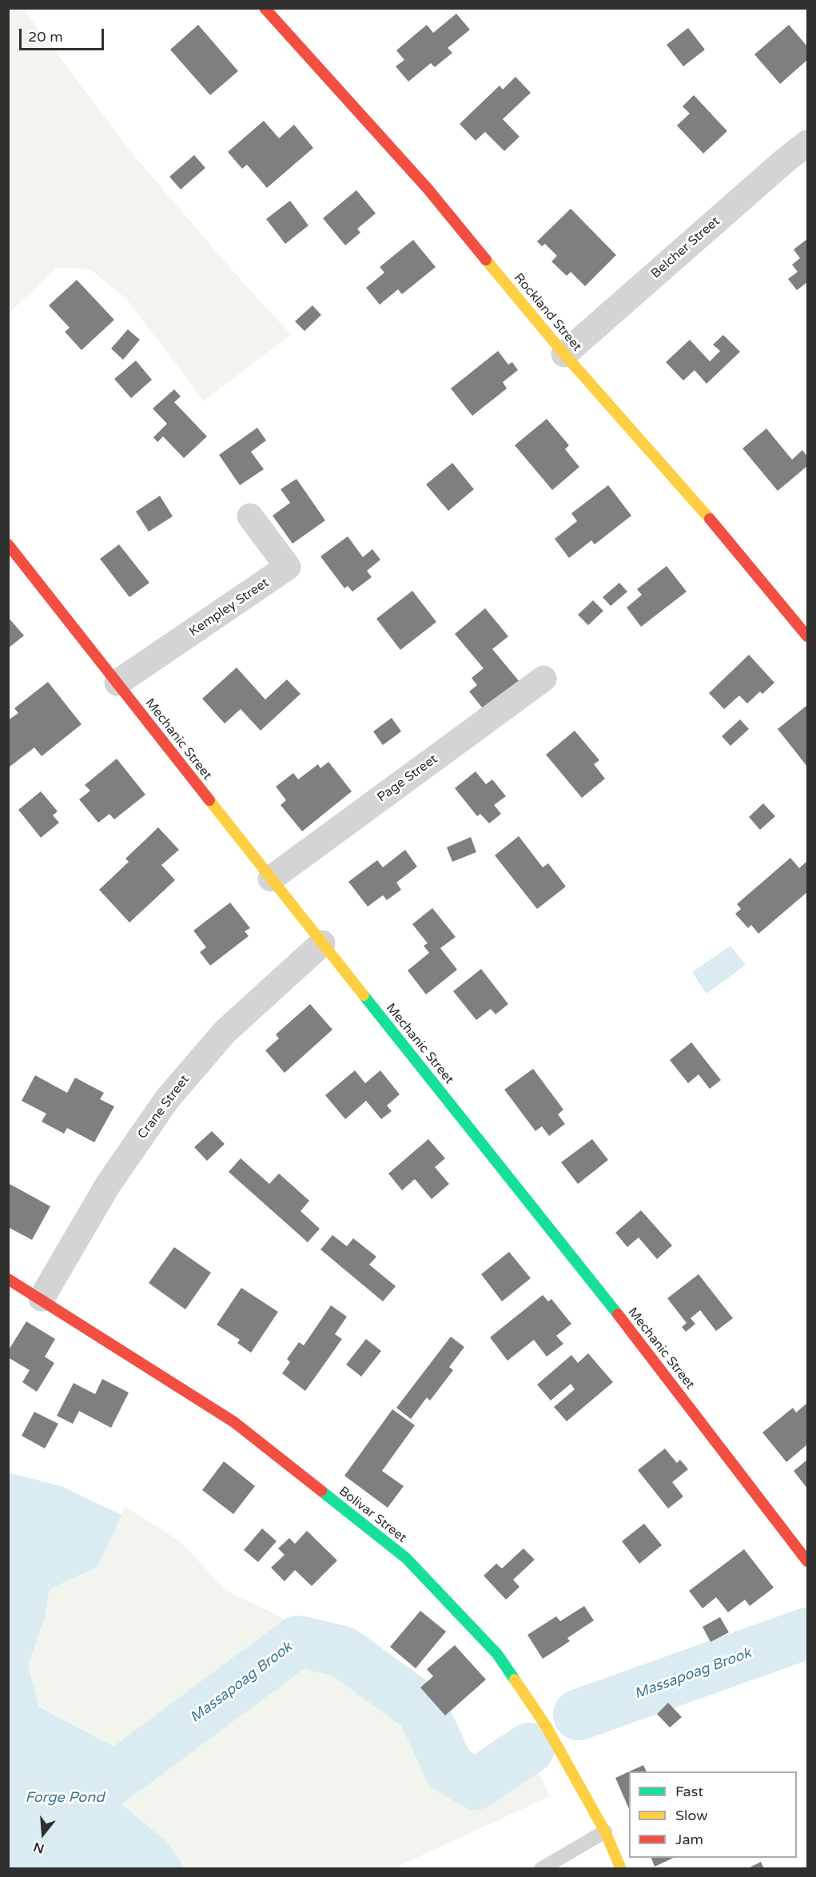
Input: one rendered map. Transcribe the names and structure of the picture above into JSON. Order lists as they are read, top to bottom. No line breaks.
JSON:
{"streets":{"street":["Belcher Street","Rockland Street","Kempley Street","Mechanic Street","Page Street","Crane Street","Bolivar Street"]},"crossings":[["Belcher Street","Rockland Street"],["Kempley Street","Mechanic Street"],["Mechanic Street","Page Street"],["Mechanic Street","Crane Street"],["Crane Street","Bolivar Street"]],"water":["Massapoag Brook","Forge Pond"],"legend":["Fast","Slow","Jam"],"scale_bar":"20 m","north":"bottom"}
